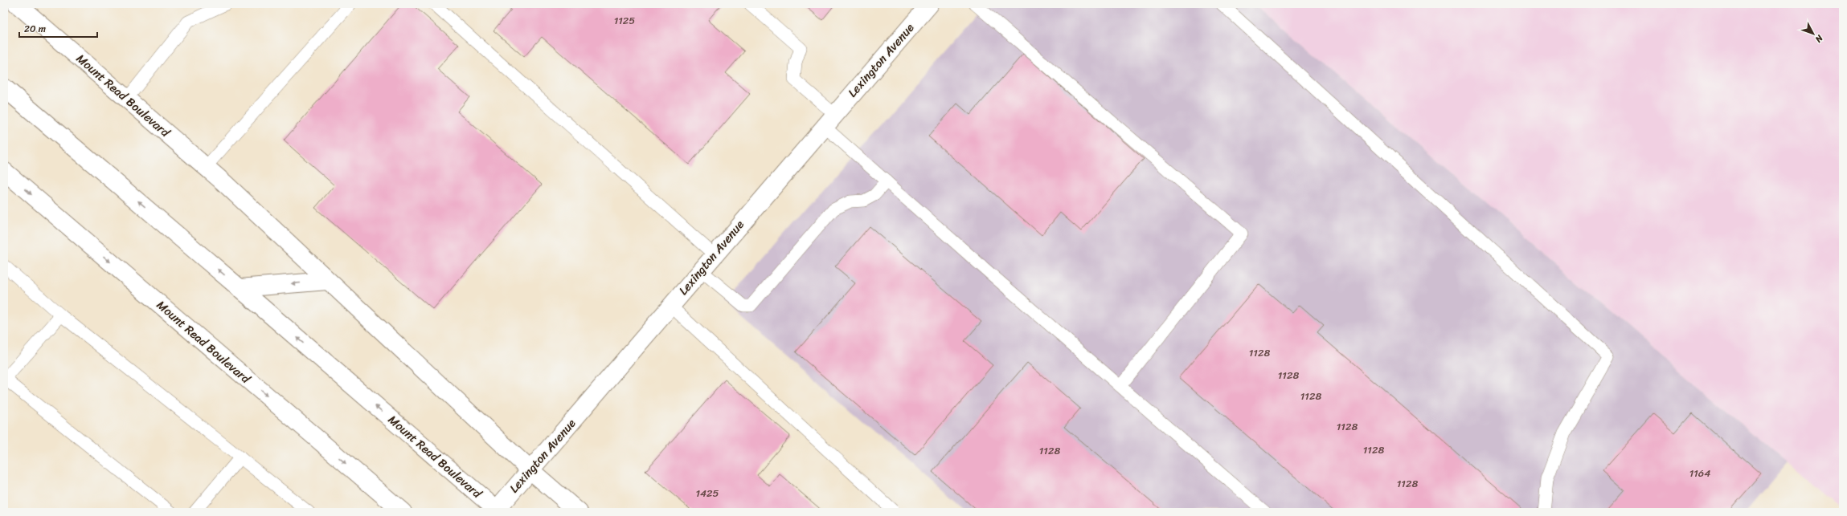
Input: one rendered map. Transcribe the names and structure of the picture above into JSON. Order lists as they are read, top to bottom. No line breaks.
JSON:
{"streets":{"main road":["Lexington Avenue","Mount Read Boulevard"]},"crossings":[["Lexington Avenue","Mount Read Boulevard"]],"house_numbers":["1125","1128","1128","1128","1128","1128","1128","1164","1128","1425"],"scale_bar":"20 m","north":"bottom right"}
